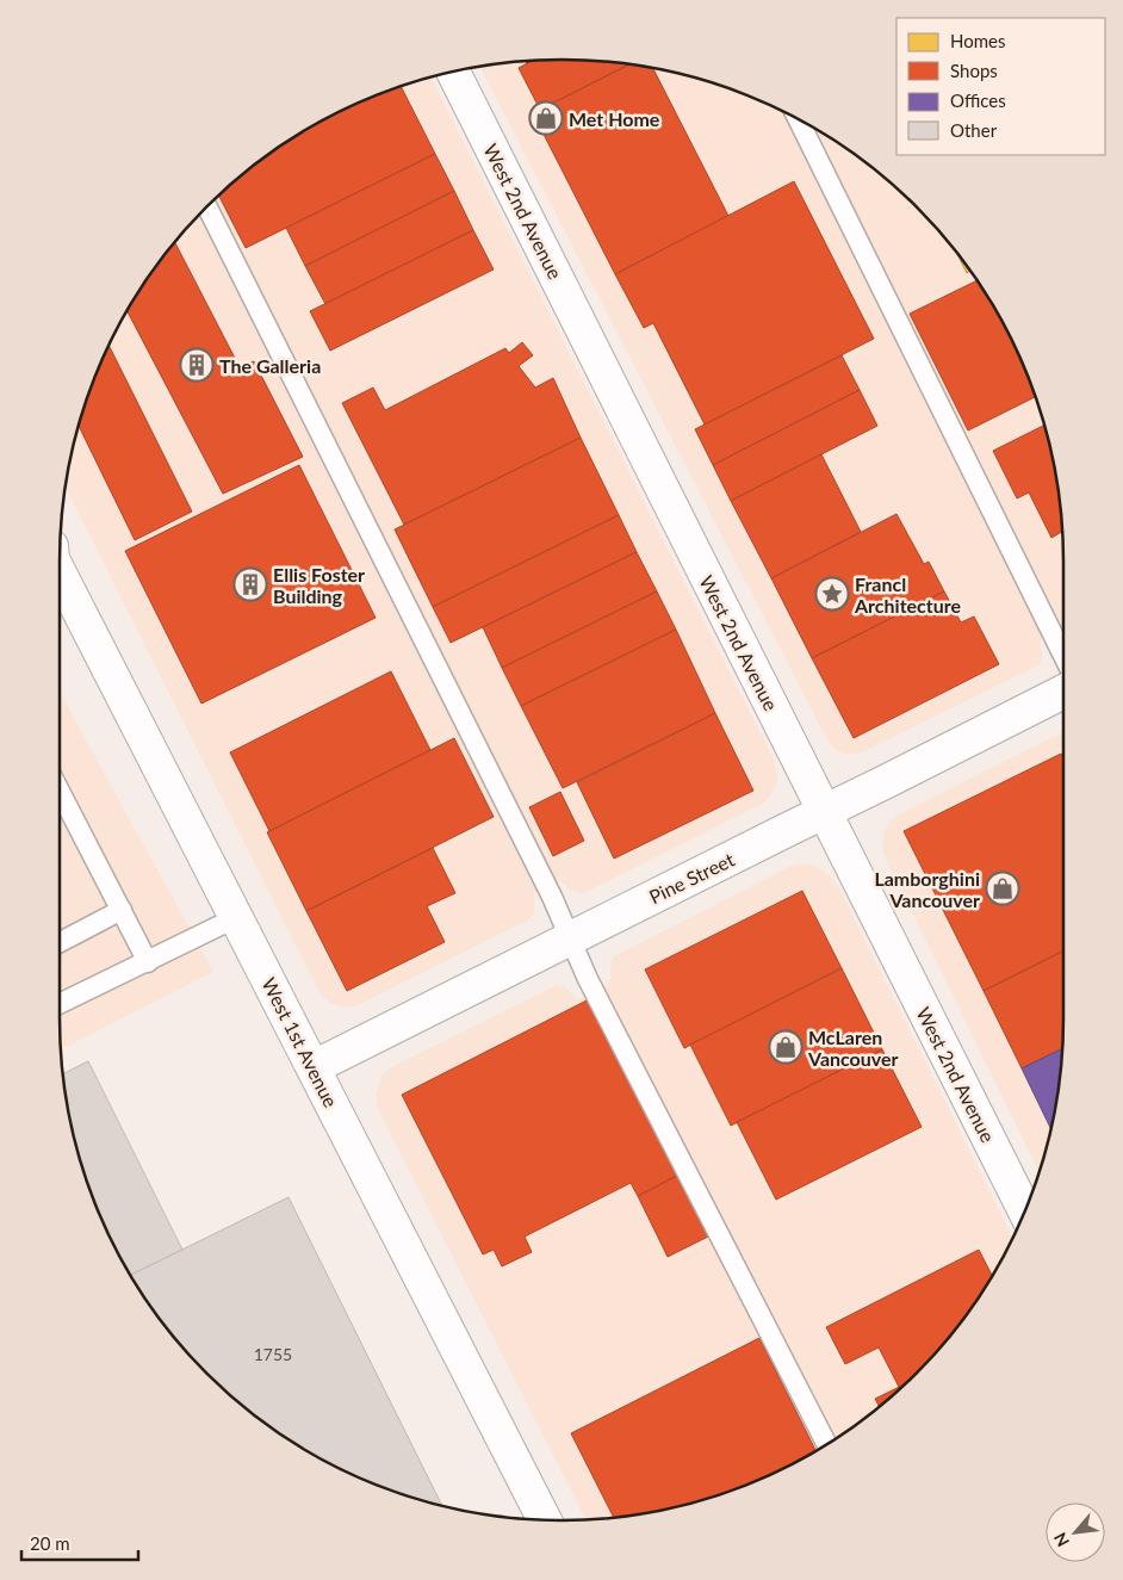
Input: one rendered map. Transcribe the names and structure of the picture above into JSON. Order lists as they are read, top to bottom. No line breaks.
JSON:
{"streets":{"street":["West 2nd Avenue","Pine Street","West 1st Avenue"]},"crossings":[["West 2nd Avenue","Pine Street"],["Pine Street","West 1st Avenue"]],"places":{"shop":["Met Home","Lamborghini Vancouver","McLaren Vancouver"],"building":["The Galleria","Ellis Foster Building"],"place":["Francl Architecture"]},"house_numbers":["1755"],"legend":["Homes","Shops","Offices","Other"],"scale_bar":"20 m","north":"bottom left"}
